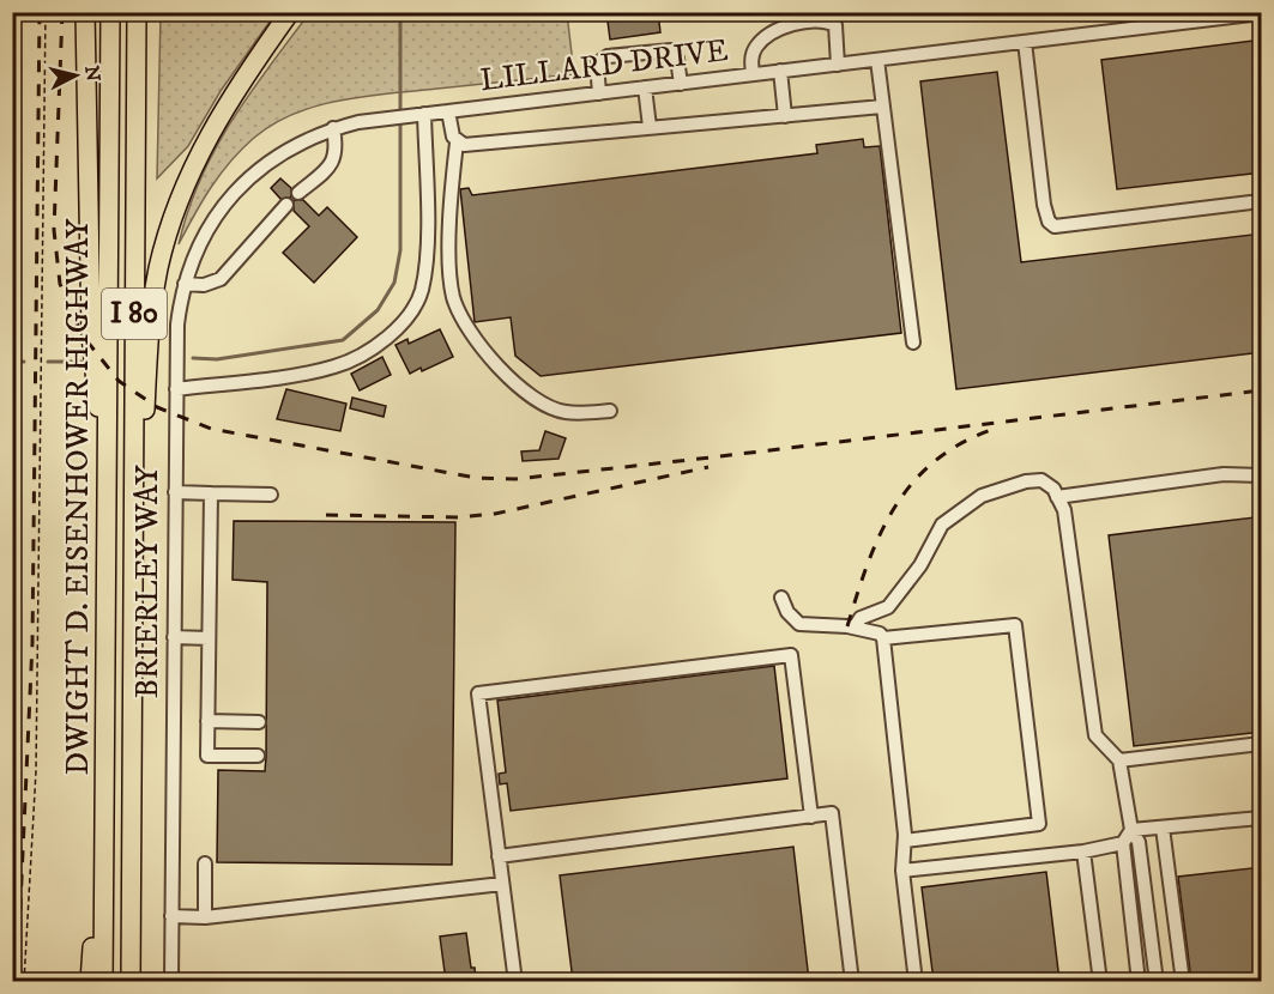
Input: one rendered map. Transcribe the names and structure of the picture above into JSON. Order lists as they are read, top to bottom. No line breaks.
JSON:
{"streets":{"highway":["I 80","DWIGHT D. EISENHOWER HIGHWAY"],"street":["LILLARD DRIVE","BRIERLEY WAY"]},"crossings":[["LILLARD DRIVE","BRIERLEY WAY"]],"north":"right"}
